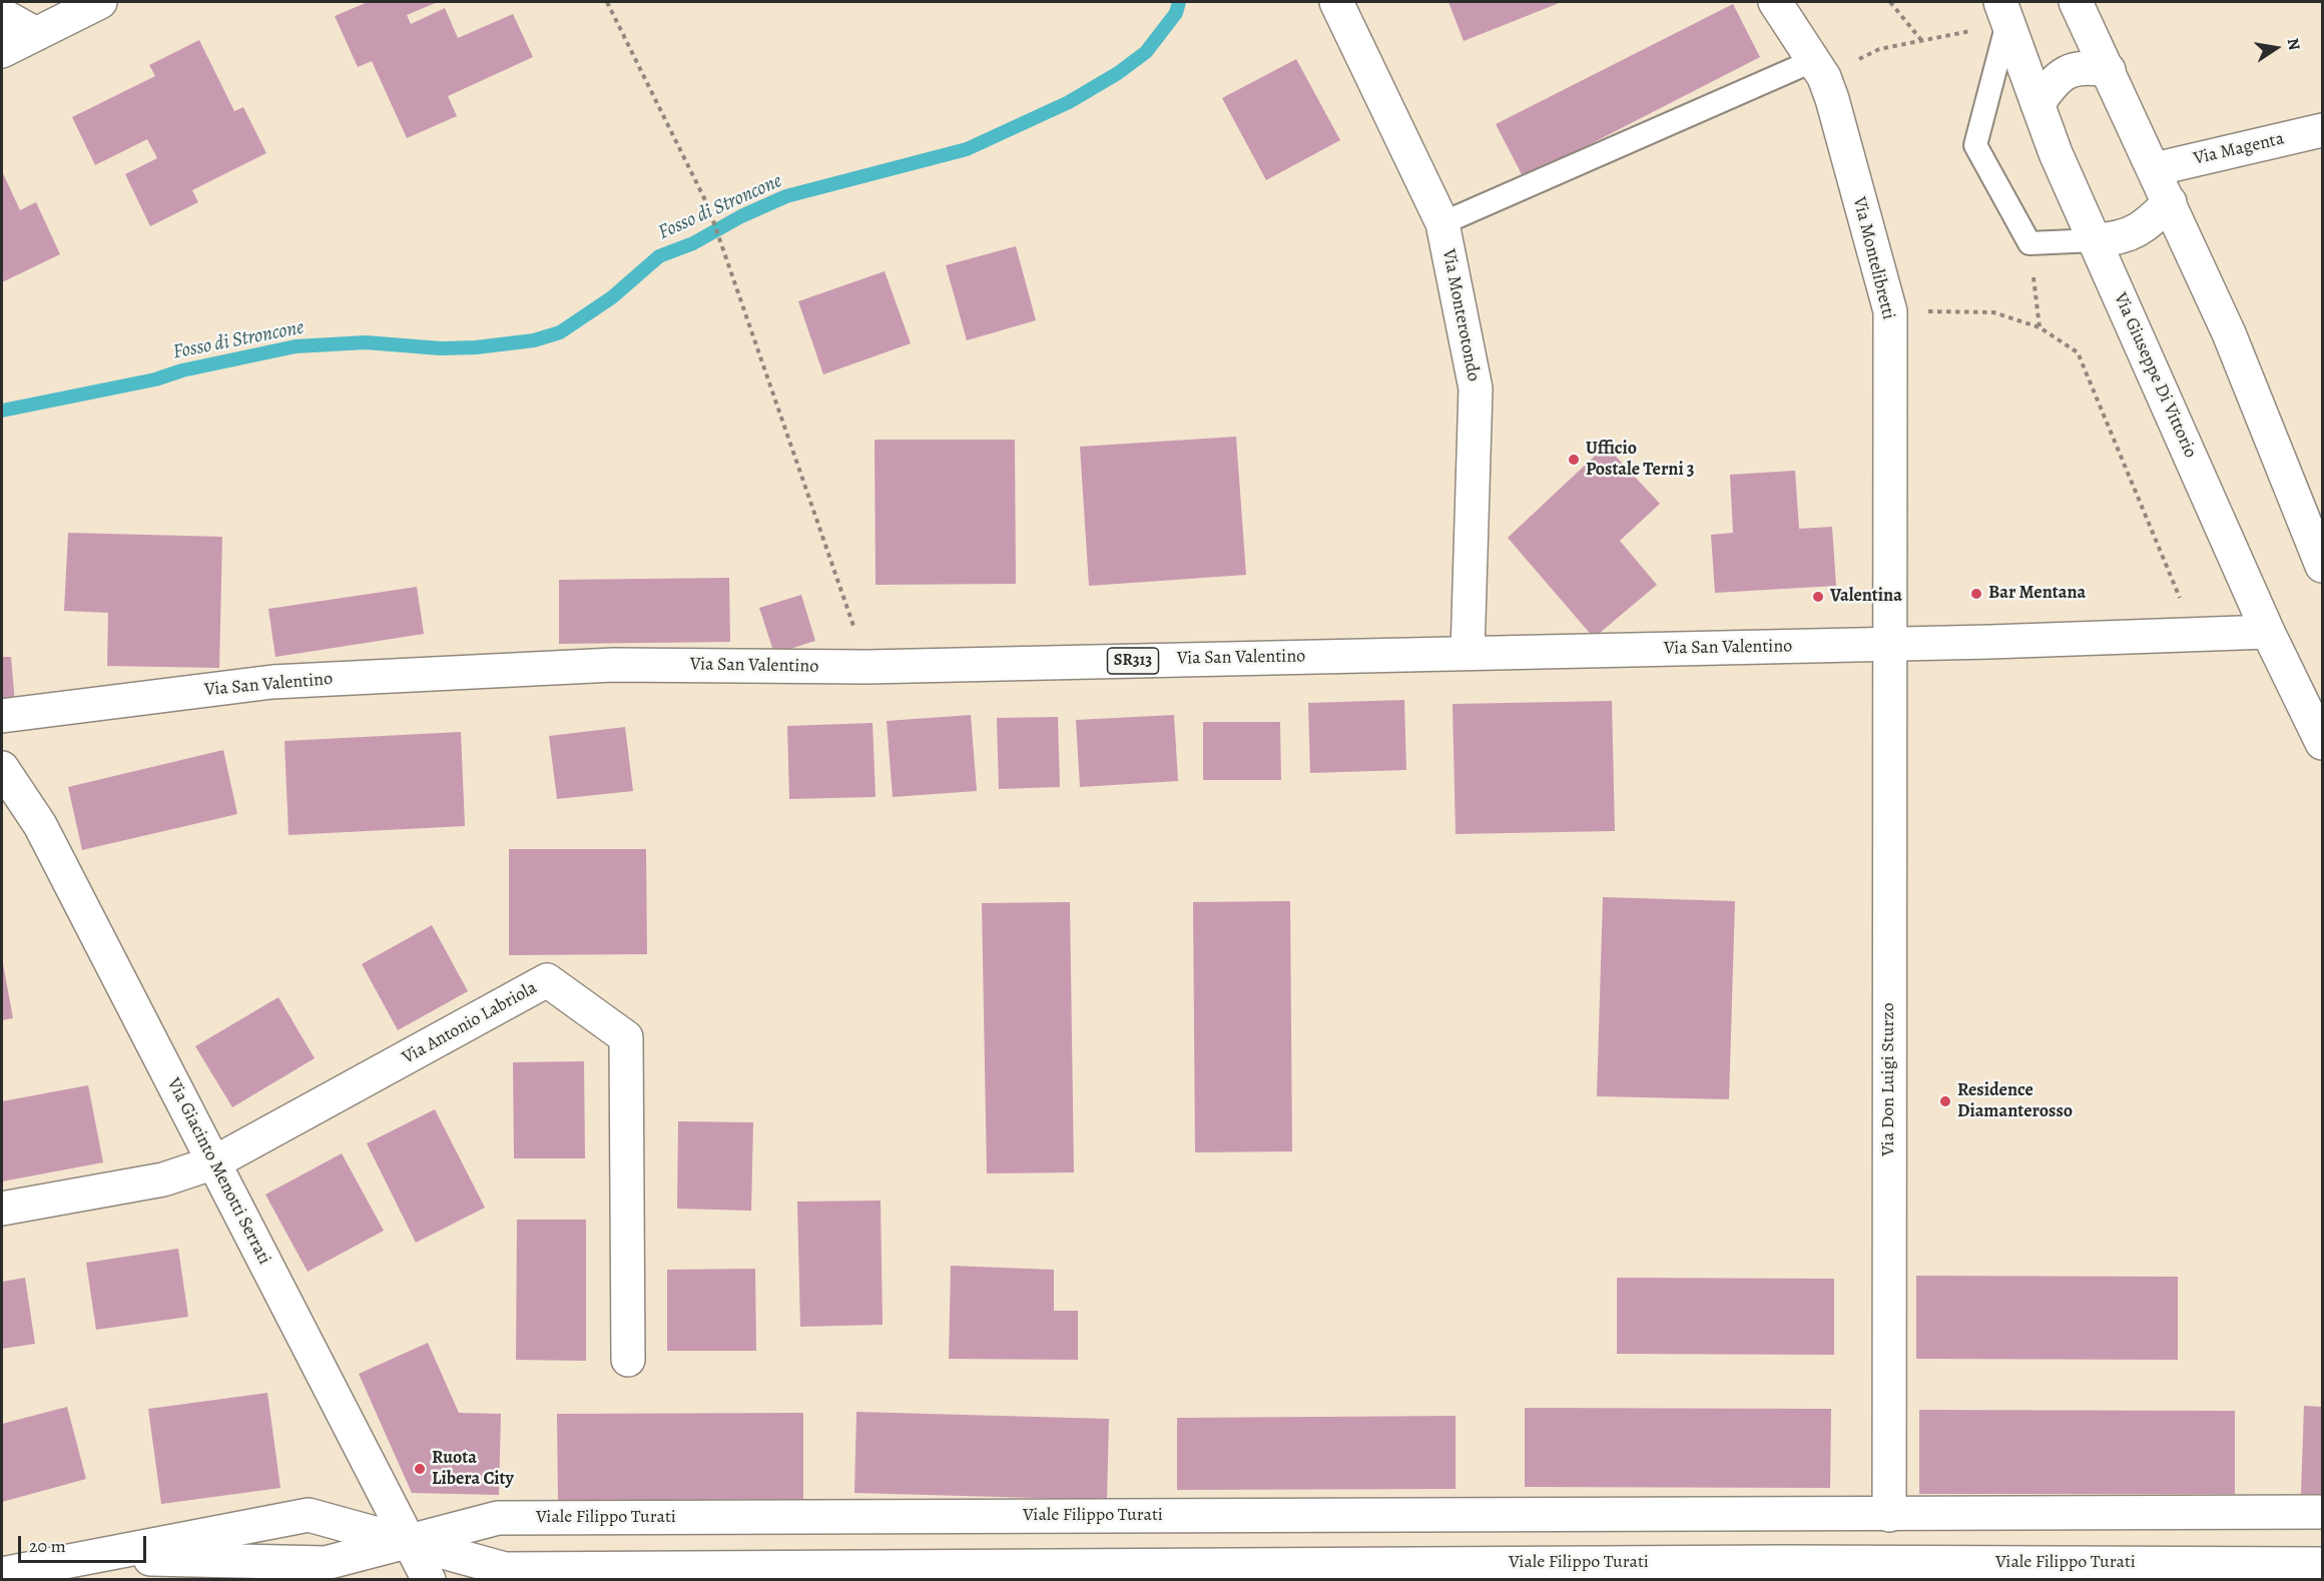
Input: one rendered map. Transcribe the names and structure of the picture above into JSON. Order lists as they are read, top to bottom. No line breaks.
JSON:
{"streets":{"street":["Via Magenta","Via Montelibretti","Via Monterotondo","Via Giuseppe Di Vittorio","Via San Valentino","SR313","Via Antonio Labriola","Via Don Luigi Sturzo","Via Giacinto Menotti Serrati","Viale Filippo Turati"]},"crossings":[["Via Montelibretti","Via San Valentino"],["Via Montelibretti","Via Don Luigi Sturzo"],["Via Monterotondo","Via San Valentino"],["Via Giuseppe Di Vittorio","Via San Valentino"],["Via San Valentino","Via Don Luigi Sturzo"],["Via Antonio Labriola","Via Giacinto Menotti Serrati"],["Via Don Luigi Sturzo","Viale Filippo Turati"],["Via Giacinto Menotti Serrati","Viale Filippo Turati"]],"water":["Fosso di Stroncone"],"places":["Ufficio Postale Terni 3","Bar Mentana","Valentina","Residence Diamanterosso","Ruota Libera City"],"scale_bar":"20 m","north":"right"}
